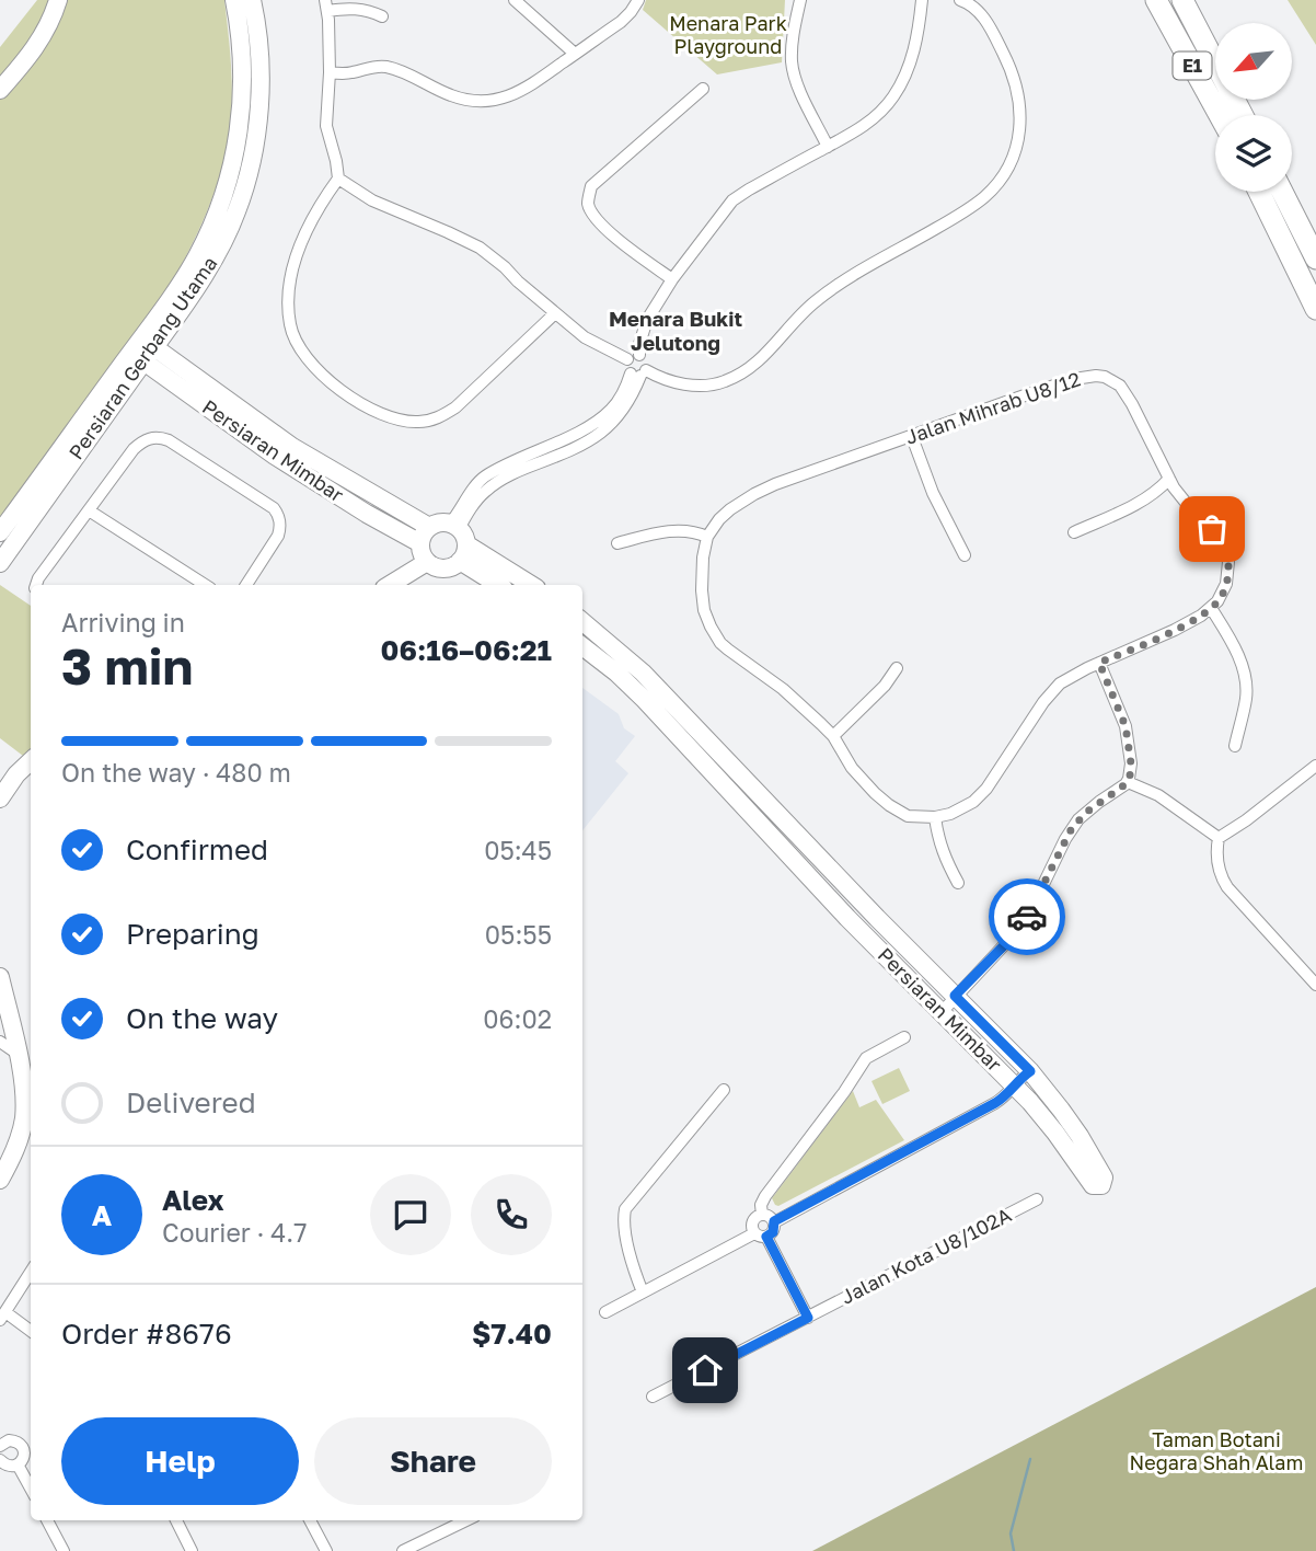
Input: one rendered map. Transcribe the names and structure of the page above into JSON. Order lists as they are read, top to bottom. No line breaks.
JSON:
{"streets":{"highway":["E1"],"street":["Persiaran Gerbang Utama","Jalan Mihrab U8/12","Persiaran Mimbar","Jalan Kota U8/102A"]},"crossings":[["Persiaran Gerbang Utama","Persiaran Mimbar"]],"districts":["Menara Bukit Jelutong"],"parks":["Menara Park Playground","Taman Botani Negara Shah Alam"],"north":"bottom left","page":{"heading":["3 min","Arriving in","06:16–06:21"],"panel":["Alex","Courier · 4.7","Order #8676","$7.40"],"bar":"On the way · 480 m","list":[["Confirmed","05:45"],["Preparing","05:55"],["On the way","06:02"],"Delivered"],"round":"A","buttons":["Help","Share"]}}
